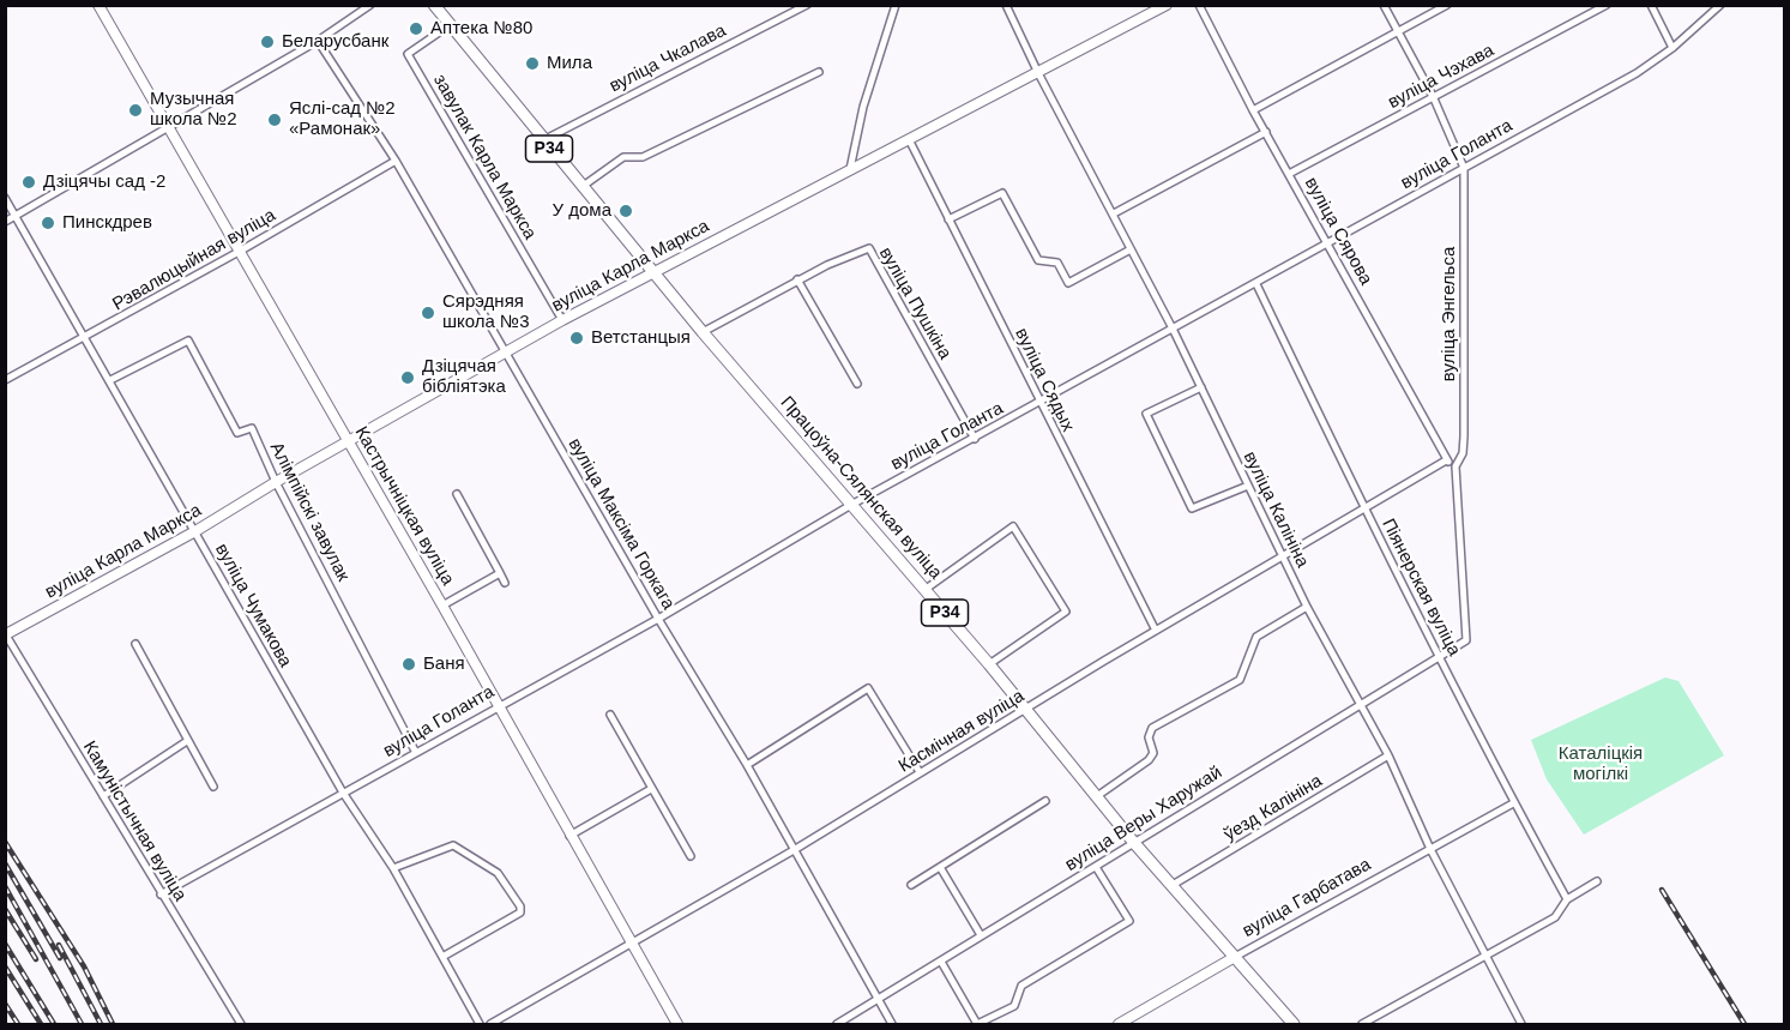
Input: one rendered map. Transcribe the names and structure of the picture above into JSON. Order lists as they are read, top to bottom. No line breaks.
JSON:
{"streets":{"main road":["Р34","Працоўна-Сялянская вуліца"],"street":["вуліца Чкалава","вуліца Чэхава","вуліца Голанта","завулак Карла Маркса","вуліца Сярова","Рэвалюцыйная вуліца","вуліца Карла Маркса","вуліца Пушкіна","вуліца Энгельса","вуліца Сядых","Кастрычніцкая вуліца","вуліца Калініна","Алімпійскі завулак","вуліца Максіма Горкага","Піянерская вуліца","вуліца Чумакова","Касмічная вуліца","ўезд Калініна","вуліца Веры Харужай","Камуністычная вуліца","вуліца Гарбатава"]},"crossings":[["вуліца Чкалава","Працоўна-Сялянская вуліца"],["вуліца Чэхава","вуліца Сярова"],["вуліца Чэхава","вуліца Энгельса"],["вуліца Голанта","вуліца Сярова"],["вуліца Голанта","вуліца Пушкіна"],["вуліца Голанта","вуліца Энгельса"],["вуліца Голанта","вуліца Сядых"],["вуліца Голанта","Працоўна-Сялянская вуліца"],["вуліца Голанта","Кастрычніцкая вуліца"],["вуліца Голанта","вуліца Калініна"],["вуліца Голанта","Алімпійскі завулак"],["вуліца Голанта","вуліца Максіма Горкага"],["вуліца Голанта","Піянерская вуліца"],["вуліца Голанта","вуліца Чумакова"],["вуліца Голанта","Камуністычная вуліца"],["завулак Карла Маркса","вуліца Карла Маркса"],["завулак Карла Маркса","Працоўна-Сялянская вуліца"],["вуліца Сярова","вуліца Энгельса"],["вуліца Сярова","Касмічная вуліца"],["Рэвалюцыйная вуліца","Кастрычніцкая вуліца"],["Рэвалюцыйная вуліца","вуліца Максіма Горкага"],["Рэвалюцыйная вуліца","вуліца Чумакова"],["вуліца Карла Маркса","вуліца Сядых"],["вуліца Карла Маркса","Працоўна-Сялянская вуліца"],["вуліца Карла Маркса","Кастрычніцкая вуліца"],["вуліца Карла Маркса","вуліца Калініна"],["вуліца Карла Маркса","Алімпійскі завулак"],["вуліца Карла Маркса","вуліца Максіма Горкага"],["вуліца Карла Маркса","вуліца Чумакова"],["вуліца Карла Маркса","Камуністычная вуліца"],["вуліца Пушкіна","Працоўна-Сялянская вуліца"],["вуліца Энгельса","вуліца Веры Харужай"],["вуліца Сядых","Касмічная вуліца"],["Працоўна-Сялянская вуліца","Касмічная вуліца"],["Працоўна-Сялянская вуліца","ўезд Калініна"],["Працоўна-Сялянская вуліца","вуліца Веры Харужай"],["Працоўна-Сялянская вуліца","вуліца Гарбатава"],["Кастрычніцкая вуліца","Касмічная вуліца"],["вуліца Калініна","Касмічная вуліца"],["вуліца Калініна","ўезд Калініна"],["вуліца Калініна","вуліца Веры Харужай"],["вуліца Калініна","вуліца Гарбатава"],["Алімпійскі завулак","вуліца Чумакова"],["вуліца Максіма Горкага","Касмічная вуліца"],["вуліца Максіма Горкага","вуліца Веры Харужай"],["Піянерская вуліца","Касмічная вуліца"],["Піянерская вуліца","вуліца Веры Харужай"],["Піянерская вуліца","вуліца Гарбатава"]],"parks":["Каталіцкія могілкі"],"places":["Аптека №80","Беларусбанк","Мила","Музычная школа №2","Яслі-сад №2 «Рамонак»","Дзіцячы сад -2","У дома","Пинскдрев","Сярэдняя школа №3","Ветстанцыя","Дзіцячая бібліятэка","Баня"]}
